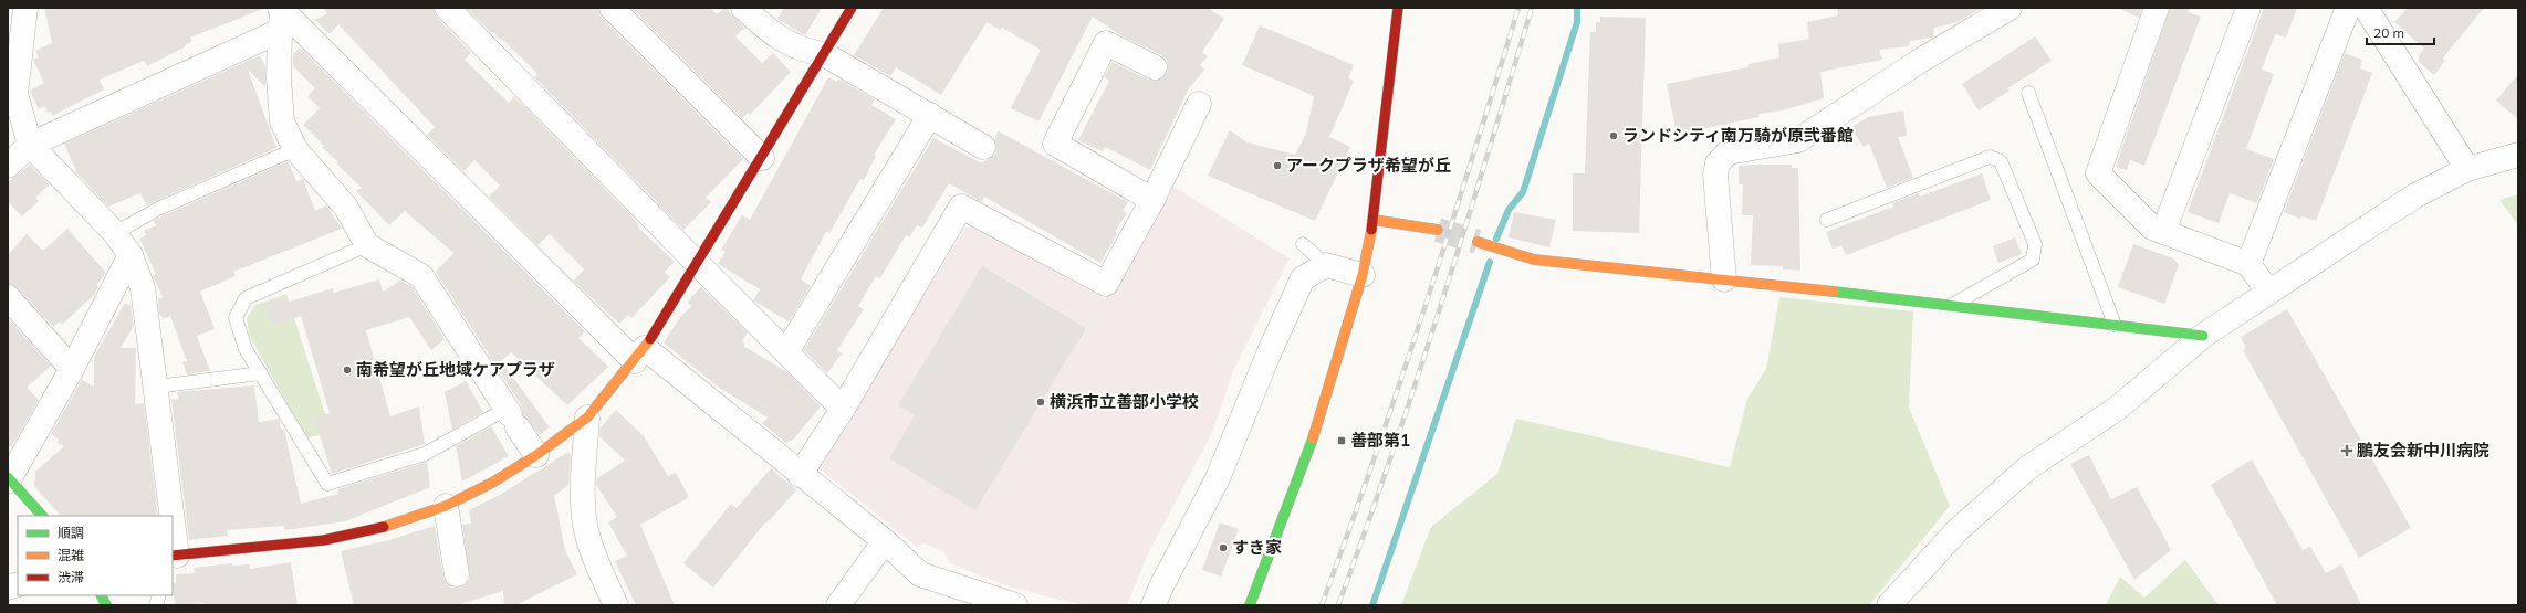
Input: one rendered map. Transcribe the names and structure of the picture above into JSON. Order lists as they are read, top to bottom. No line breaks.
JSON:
{"places":{"other":["ランドシティ南万騎が原弐番館","アークプラザ希望が丘","南希望が丘地域ケアプラザ","横浜市立善部小学校","すき家"],"transit":["善部第1"],"health":["鵬友会新中川病院"]},"legend":["順調","混雑","渋滞"],"scale_bar":"20 m"}
